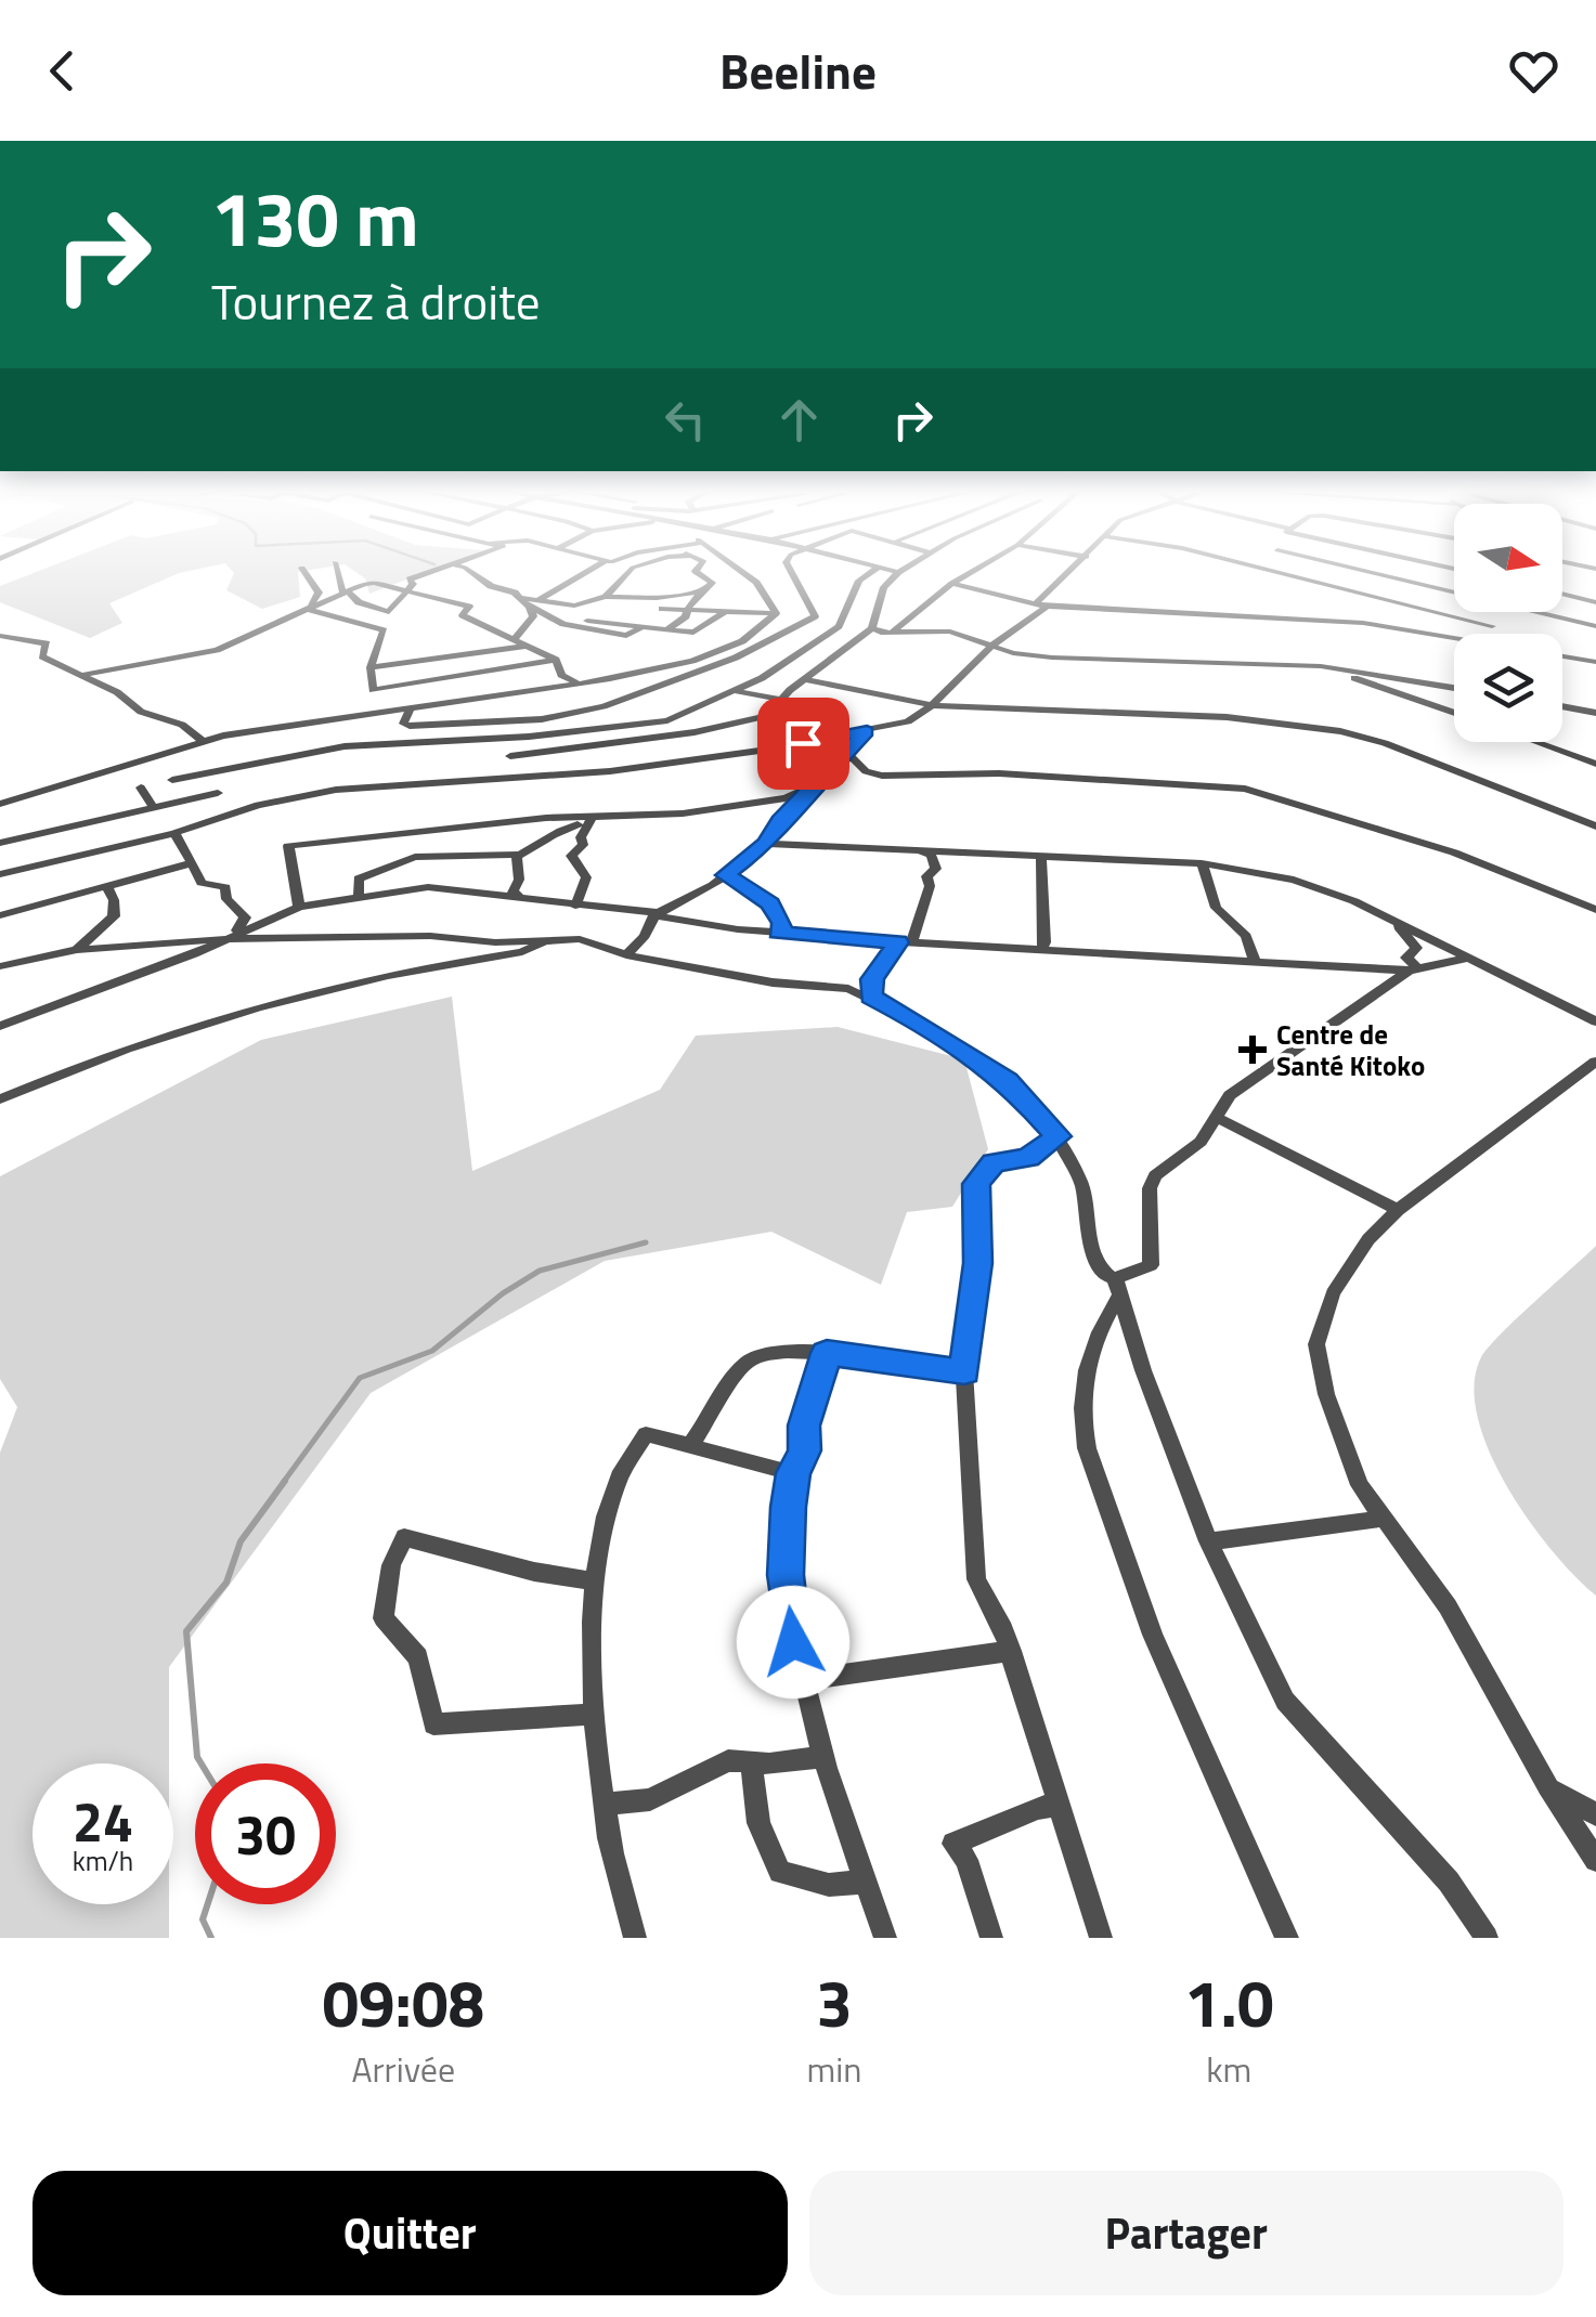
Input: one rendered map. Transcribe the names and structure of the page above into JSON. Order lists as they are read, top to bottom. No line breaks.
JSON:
{"places":{"health":["Centre de Santé Kitoko"]},"north":"right","page":{"header":"Beeline","turn":["130 m","Tournez à droite"],"speed":"24 km/h","limit":"30","eta":["09:08","Arrivée","3","min","1.0","km"],"buttons":["Quitter","Partager"]}}
